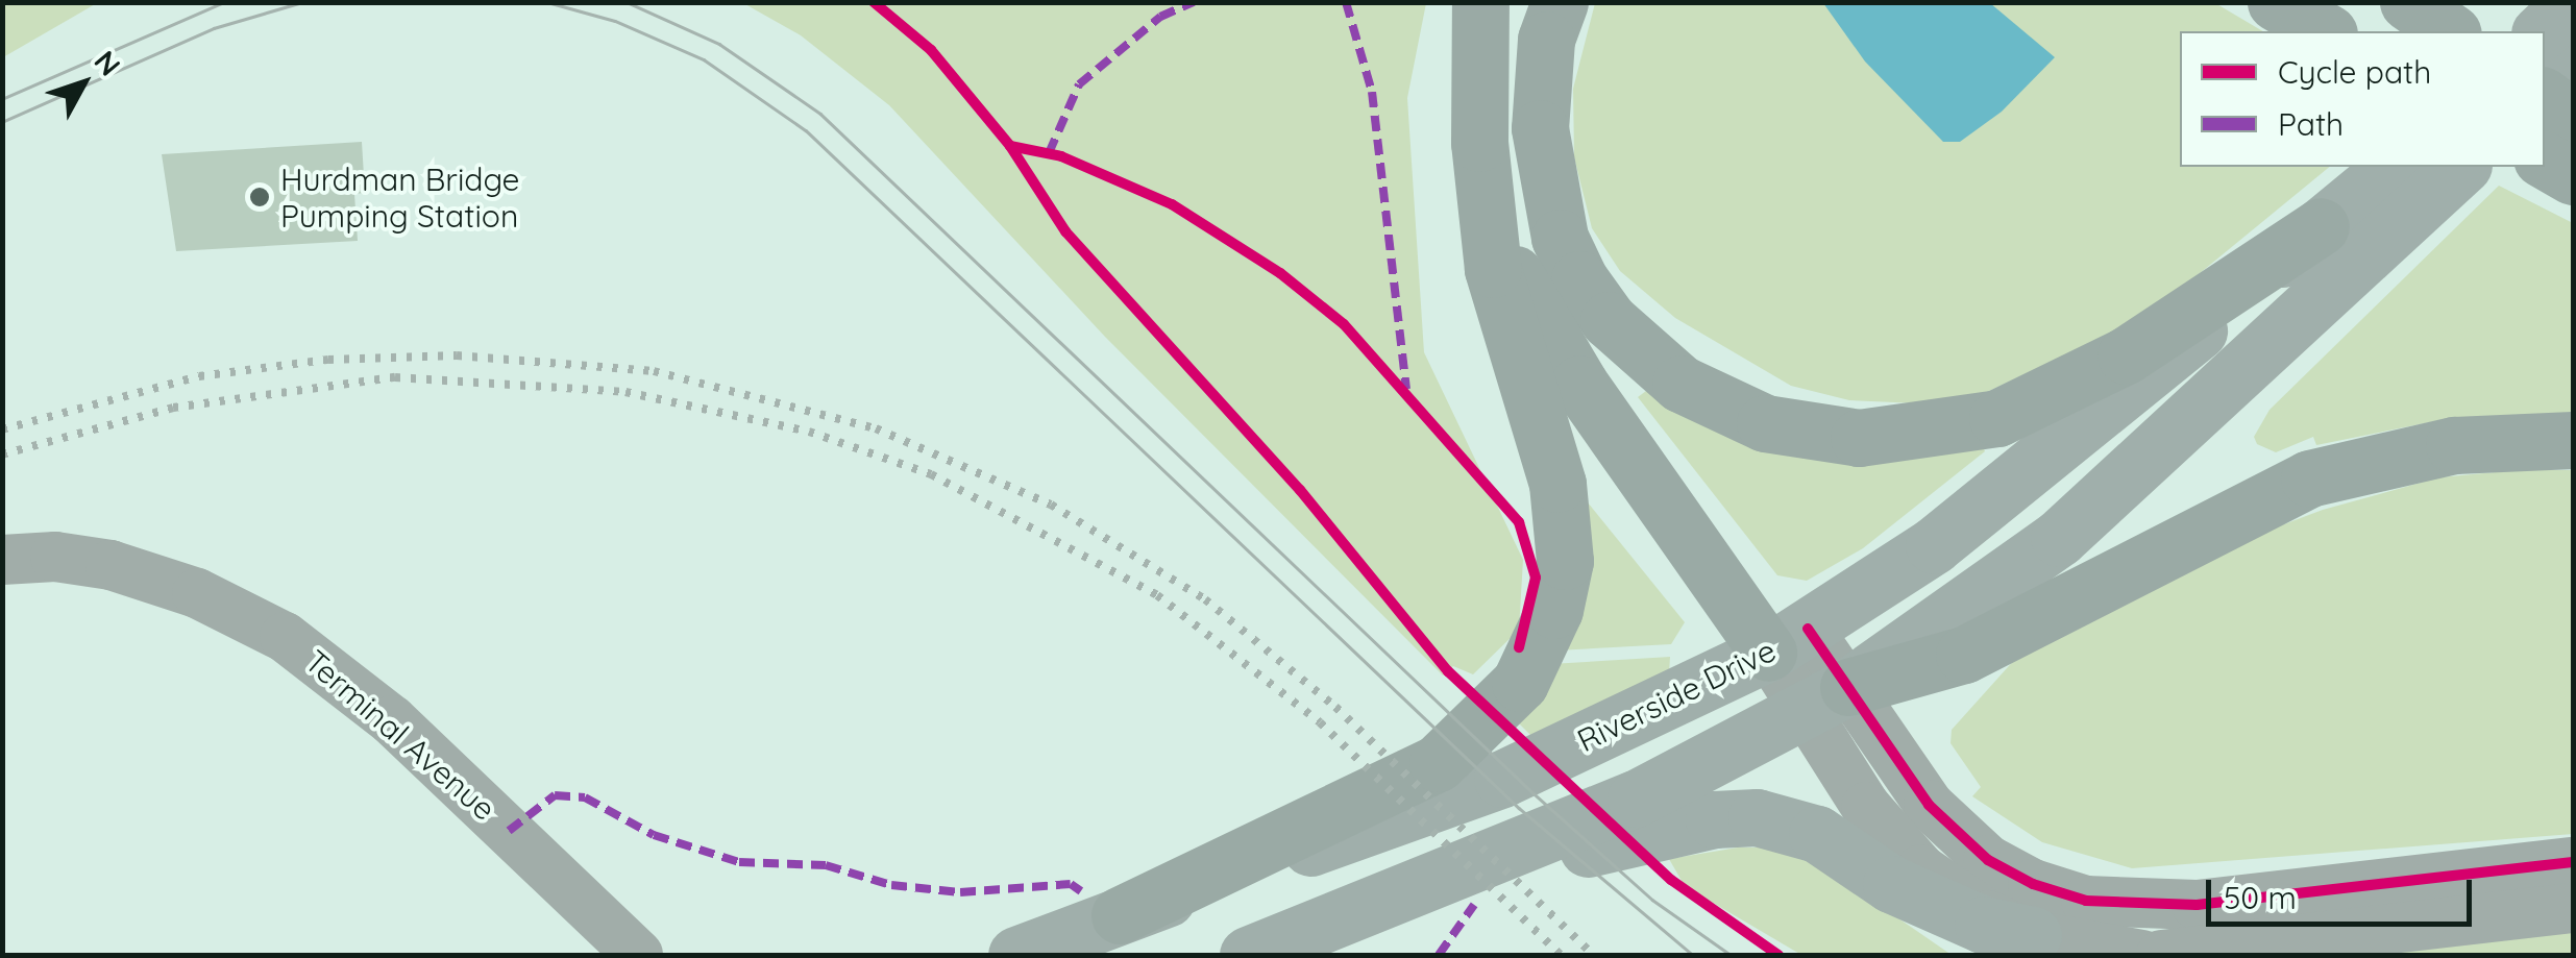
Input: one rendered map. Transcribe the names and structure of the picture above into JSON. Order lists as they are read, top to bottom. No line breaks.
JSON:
{"streets":{"main road":["Riverside Drive"],"street":["Terminal Avenue"]},"places":["Hurdman Bridge Pumping Station"],"legend":["Cycle path","Path"],"scale_bar":"50 m","north":"top right"}
